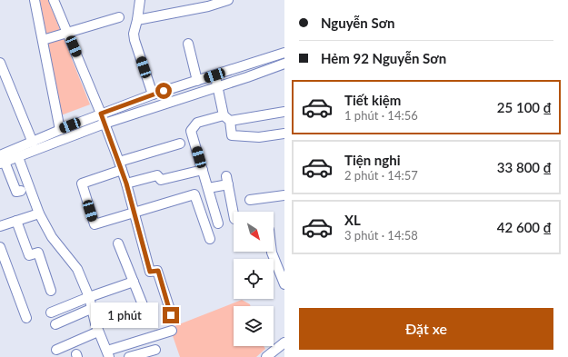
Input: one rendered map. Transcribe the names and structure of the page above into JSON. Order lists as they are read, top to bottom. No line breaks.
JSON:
{"north":"bottom right","page":{"banner":["Nguyễn Sơn","Hẻm 92 Nguyễn Sơn"],"list":[{"name":"Tiết kiệm","note":"1 phút · 14:56","value":"25 100 ₫"},{"name":"Tiện nghi","note":"2 phút · 14:57","value":"33 800 ₫"},{"name":"XL","note":"3 phút · 14:58","value":"42 600 ₫"}],"buttons":"Đặt xe","bubble":"1 phút"}}
